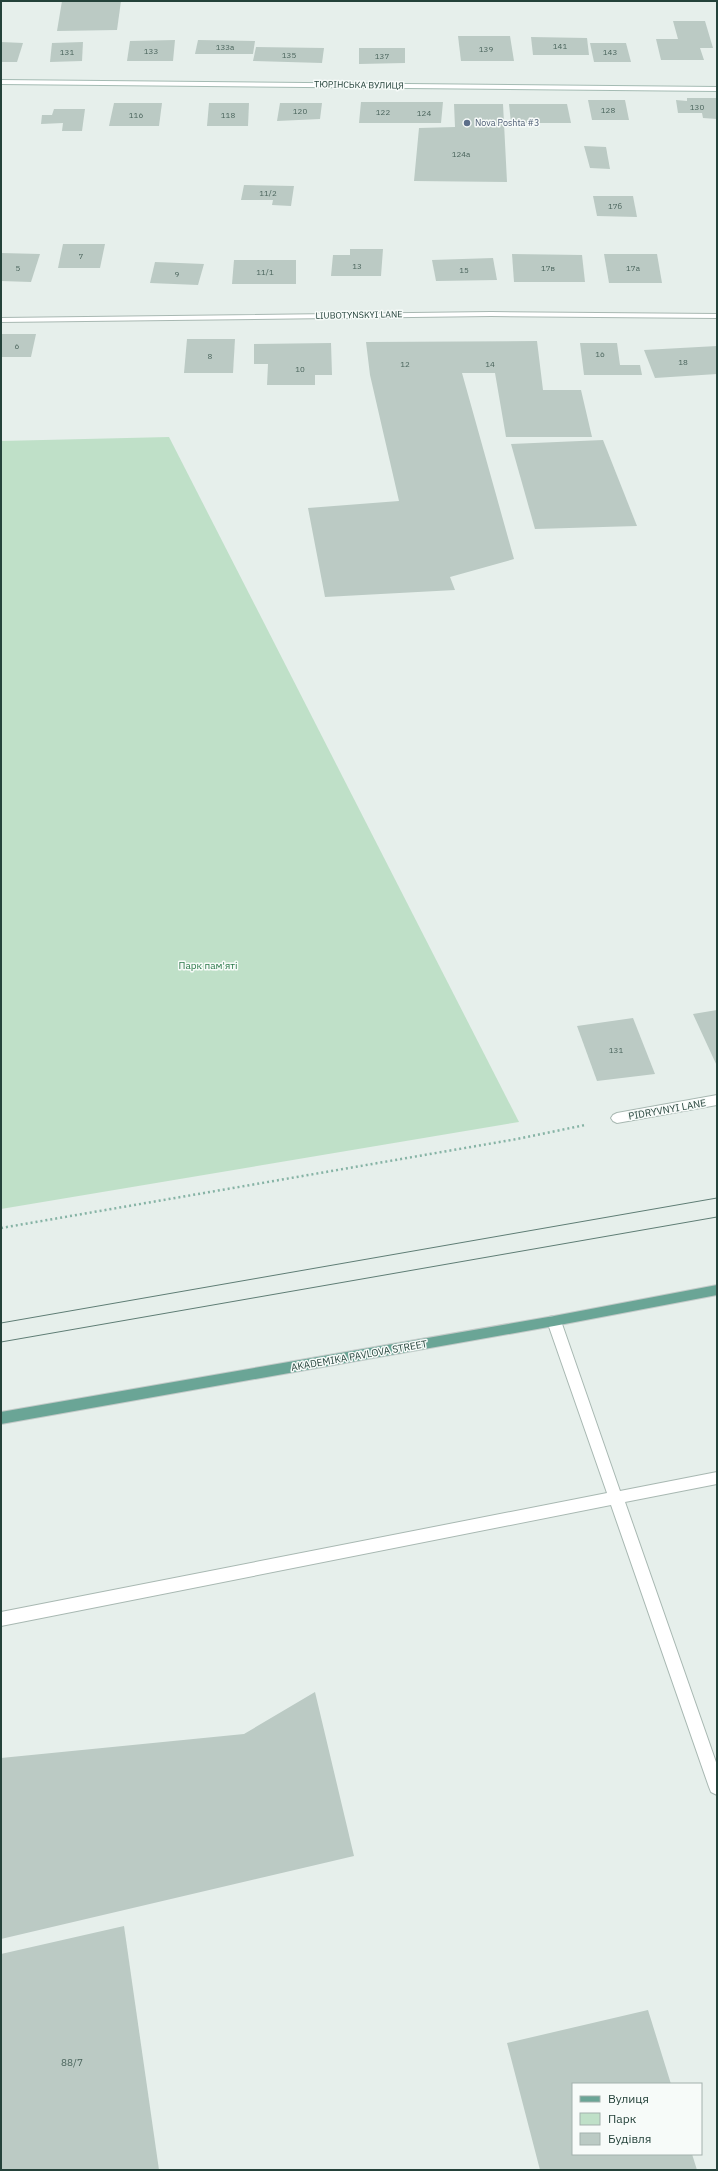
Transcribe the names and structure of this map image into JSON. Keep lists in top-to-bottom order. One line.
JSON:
{"streets":{"main road":["ТЮРІНСЬКА ВУЛИЦЯ","LIUBOTYNSKYI LANE","PIDRYVNYI LANE","AKADEMIKA PAVLOVA STREET"]},"parks":["Парк пам'яті"],"places":["Nova Poshta #3"],"house_numbers":["141","133а","139","133","131","143","135","137","130","128","120","122","124","116","118","124а","11/2","17б","7","13","5","17в","17а","15","11/1","9","6","16","8","18","12","14","10","131","88/7"],"legend":["Вулиця","Парк","Будівля"]}
